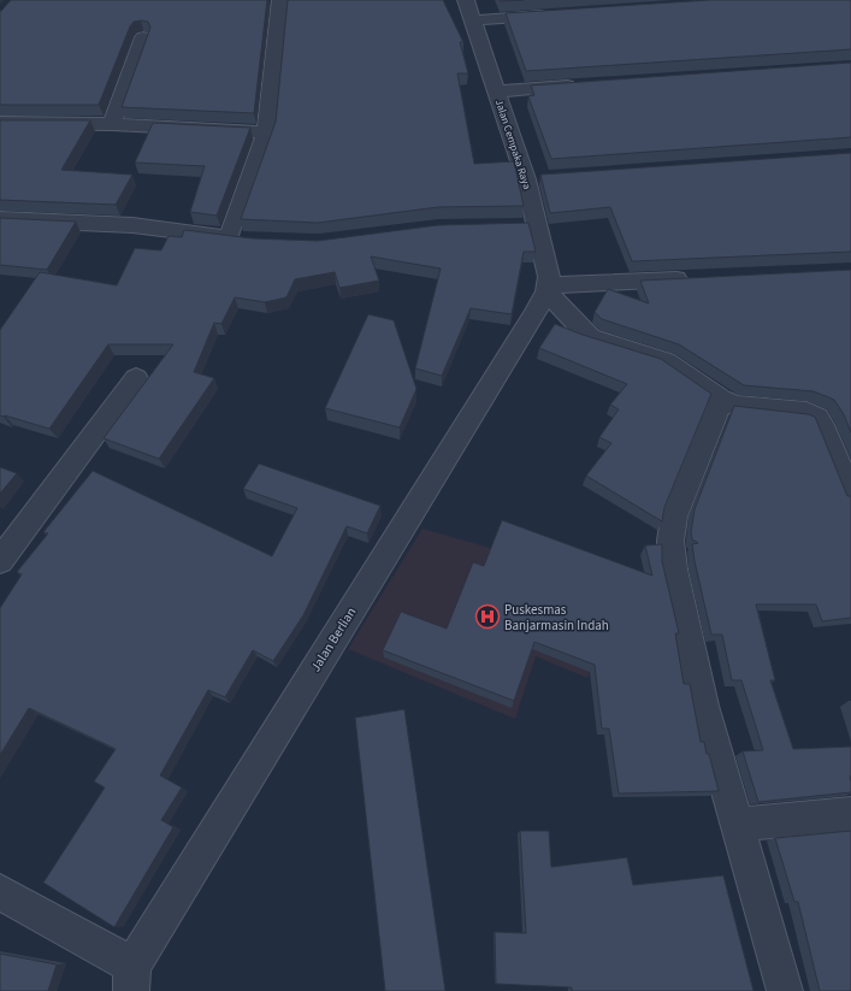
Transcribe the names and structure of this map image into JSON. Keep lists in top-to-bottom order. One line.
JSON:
{"streets":{"street":["Jalan Cempaka Raya","Jalan Berlian"]},"crossings":[["Jalan Cempaka Raya","Jalan Berlian"]],"places":{"hospital":["Puskesmas Banjarmasin Indah"]}}
